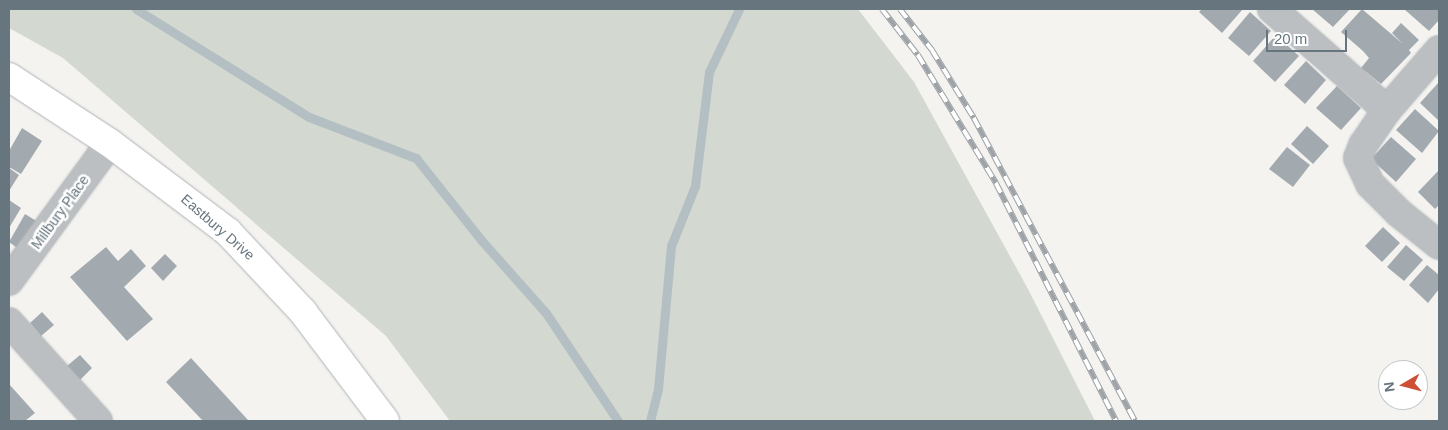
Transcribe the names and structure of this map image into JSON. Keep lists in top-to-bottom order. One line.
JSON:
{"streets":{"street":["Millbury Place","Eastbury Drive"]},"crossings":[["Millbury Place","Eastbury Drive"]],"scale_bar":"20 m","north":"left"}
